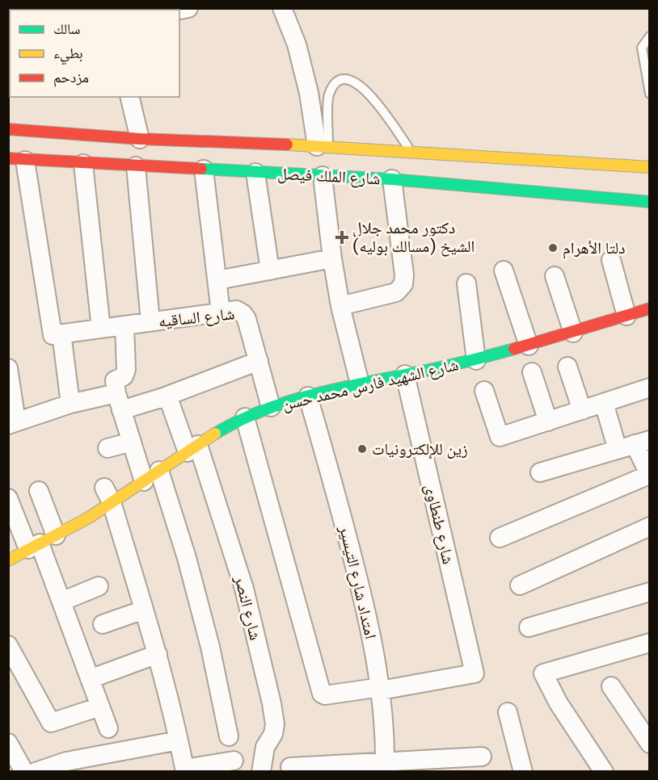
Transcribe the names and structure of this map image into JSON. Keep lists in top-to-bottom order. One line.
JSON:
{"streets":{"main road":["شارع الملك فيصل","شارع الشهيد فارس محمد حسن"],"street":["شارع الساقيه","شارع طنطاوى","امتداد شارع التيسير","شارع النصر"]},"crossings":[["شارع الساقيه","شارع الشهيد فارس محمد حسن"],["شارع الشهيد فارس محمد حسن","شارع طنطاوى"],["شارع الشهيد فارس محمد حسن","امتداد شارع التيسير"],["شارع الشهيد فارس محمد حسن","شارع النصر"],["شارع طنطاوى","امتداد شارع التيسير"]],"places":{"health":["دكتور محمد جلال الشيخ (مسالك بوليه)"],"other":["دلتا الأهرام","زين للإلكترونيات"]},"legend":["سالك","بطيء","مزدحم"]}
